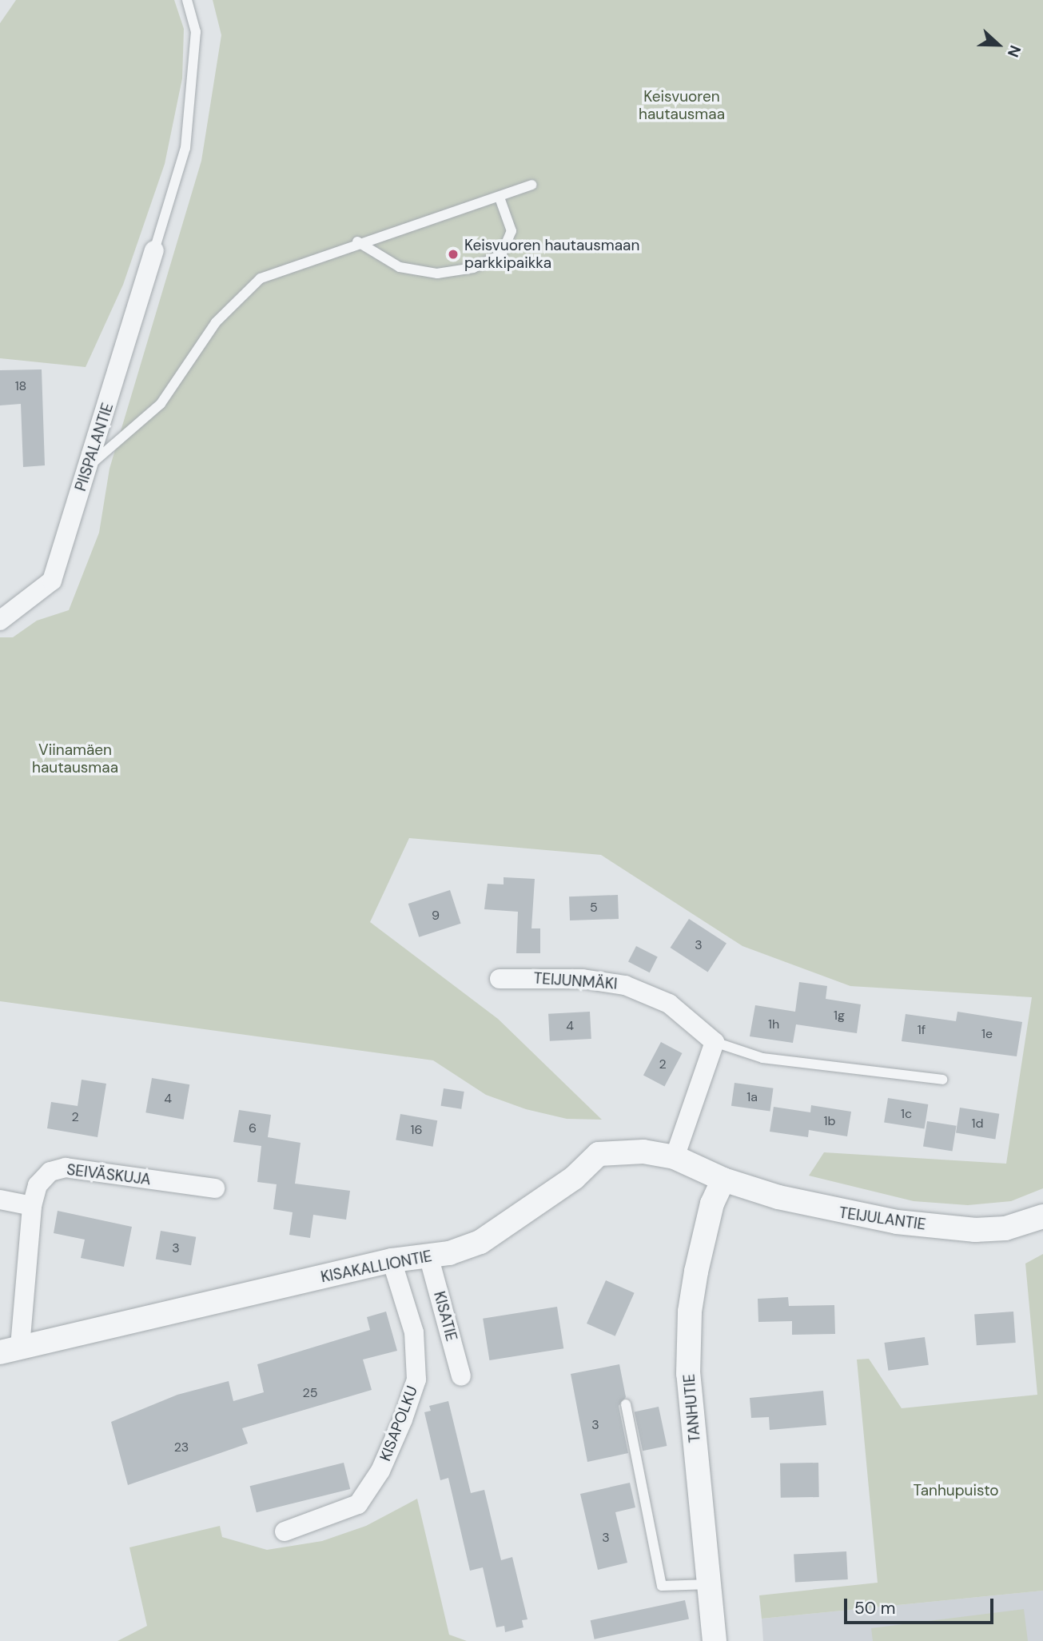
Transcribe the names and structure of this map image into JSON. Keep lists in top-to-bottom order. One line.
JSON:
{"streets":{"street":["PIISPALANTIE","TEIJUNMÄKI","SEIVÄSKUJA","TEIJULANTIE","KISAKALLIONTIE","KISATIE","TANHUTIE","KISAPOLKU"]},"crossings":[["SEIVÄSKUJA","KISAKALLIONTIE"],["TEIJULANTIE","KISAKALLIONTIE"],["TEIJULANTIE","TANHUTIE"],["KISAKALLIONTIE","KISATIE"],["KISAKALLIONTIE","TANHUTIE"],["KISAKALLIONTIE","KISAPOLKU"]],"parks":["Keisvuoren hautausmaa","Viinamäen hautausmaa","Tanhupuisto"],"places":["Keisvuoren hautausmaan parkkipaikka"],"house_numbers":["18","5","9","3","1g","1h","4","1f","1e","2","1a","4","1c","2","1b","1d","6","16","3","25","3","23","3"],"scale_bar":"50 m","north":"right"}
